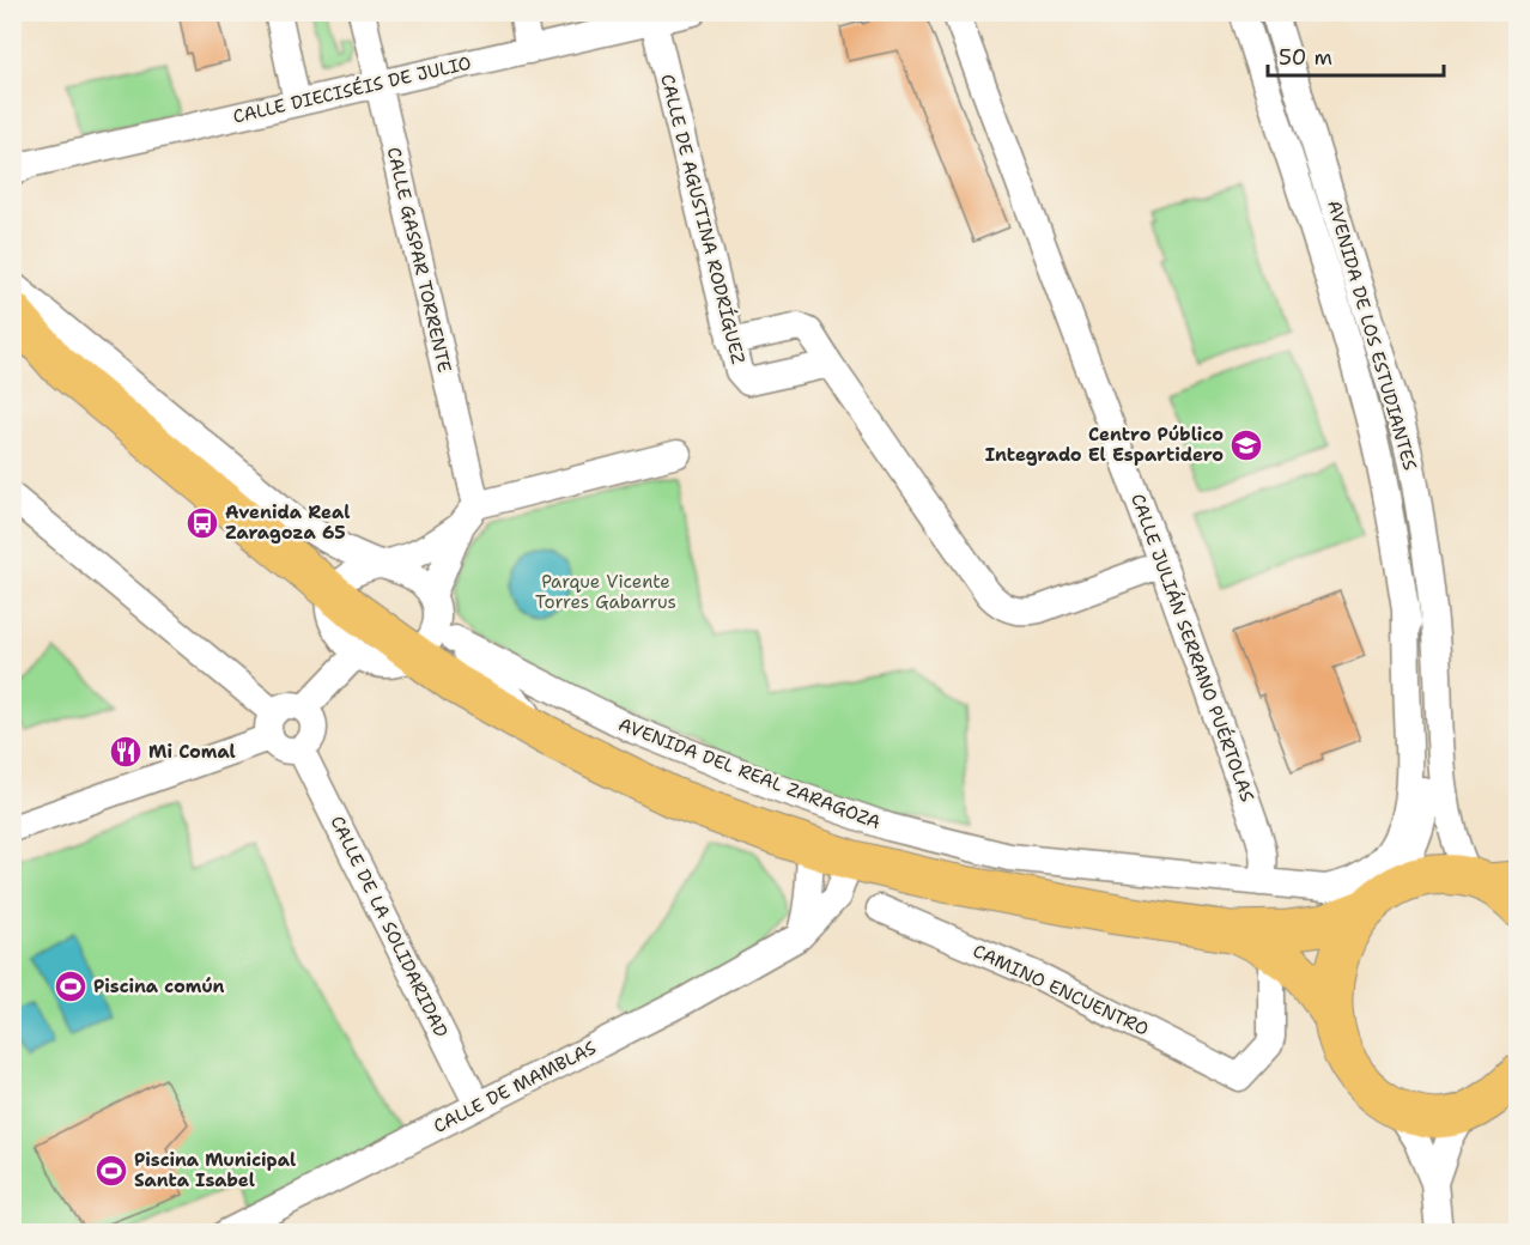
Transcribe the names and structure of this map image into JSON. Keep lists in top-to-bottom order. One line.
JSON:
{"streets":{"main road":["AVENIDA DEL REAL ZARAGOZA"],"street":["CALLE DIECISÉIS DE JULIO","CALLE DE AGUSTINA RODRÍGUEZ","CALLE GASPAR TORRENTE","AVENIDA DE LOS ESTUDIANTES","CALLE JULIÁN SERRANO PUÉRTOLAS","CALLE DE LA SOLIDARIDAD","CAMINO ENCUENTRO","CALLE DE MAMBLAS"]},"crossings":[["CALLE DIECISÉIS DE JULIO","CALLE DE AGUSTINA RODRÍGUEZ"],["CALLE DIECISÉIS DE JULIO","CALLE GASPAR TORRENTE"],["AVENIDA DE LOS ESTUDIANTES","AVENIDA DEL REAL ZARAGOZA"],["CALLE JULIÁN SERRANO PUÉRTOLAS","AVENIDA DEL REAL ZARAGOZA"],["AVENIDA DEL REAL ZARAGOZA","CAMINO ENCUENTRO"],["AVENIDA DEL REAL ZARAGOZA","CALLE DE MAMBLAS"],["CALLE DE LA SOLIDARIDAD","CALLE DE MAMBLAS"]],"parks":["Parque Vicente Torres Gabarrus"],"places":{"school or university":["Centro Público Integrado El Espartidero"],"bus stop":["Avenida Real Zaragoza 65"],"restaurant":["Mi Comal"],"sports":["Piscina común","Piscina Municipal Santa Isabel"]},"scale_bar":"50 m"}
